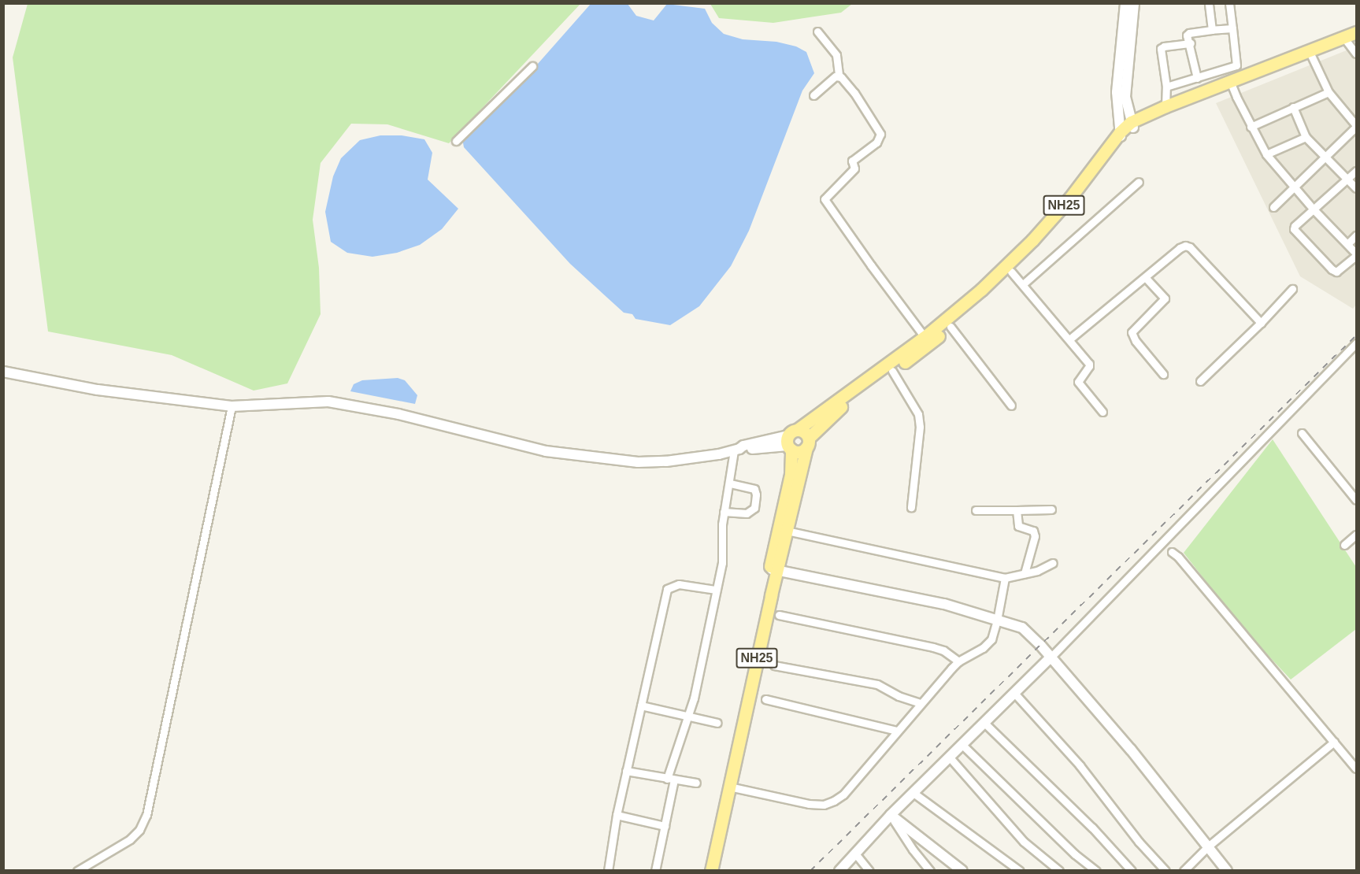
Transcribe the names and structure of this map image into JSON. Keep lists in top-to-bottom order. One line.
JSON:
{"streets":{"main road":["NH25"]}}
